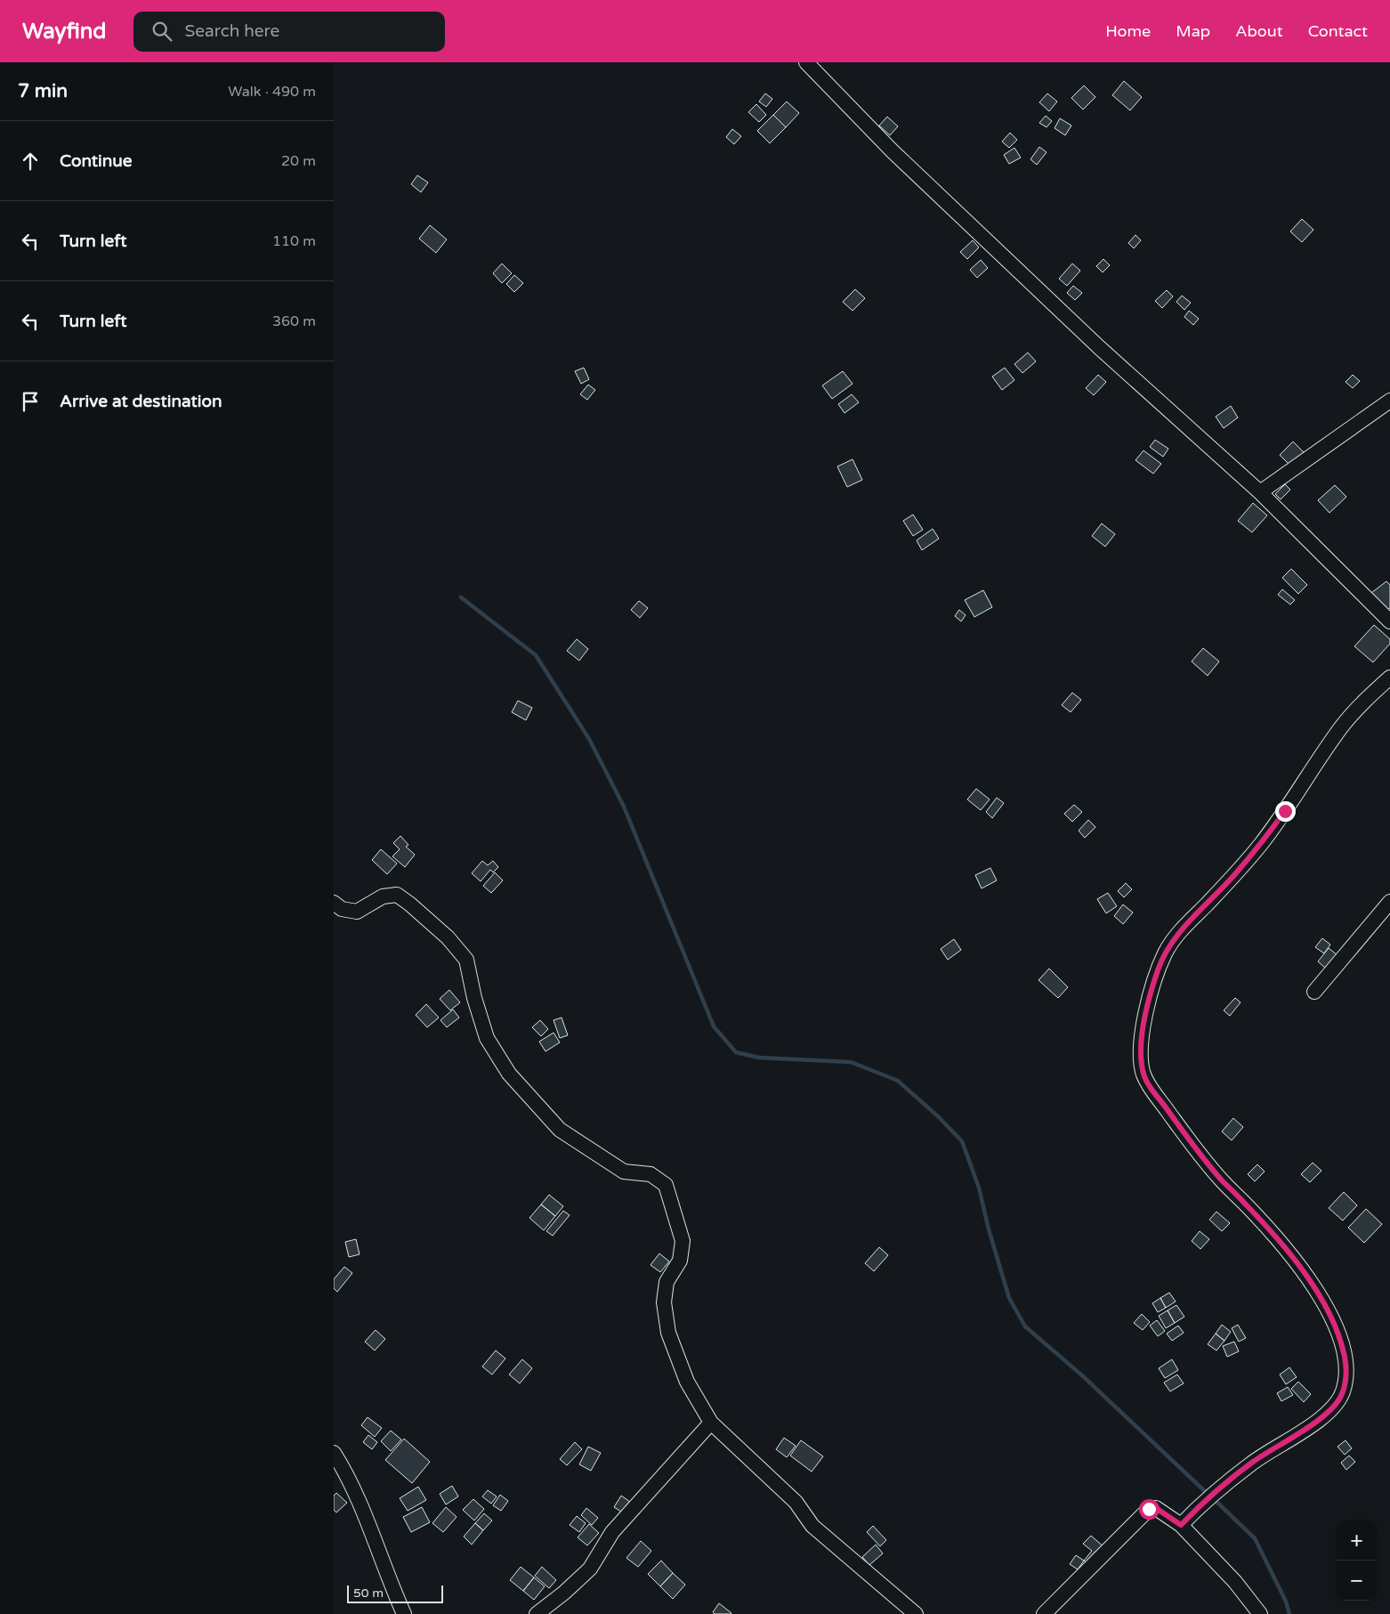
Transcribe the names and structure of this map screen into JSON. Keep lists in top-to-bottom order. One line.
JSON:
{"scale_bar":"50 m","page":{"header":"Wayfind","search":"Search here","nav":["Home","Map","About","Contact"],"heading":["7 min","Walk · 490 m"],"list":[["Continue","20 m"],["Turn left","110 m"],["Turn left","360 m"],"Arrive at destination"],"map_buttons":["+","−"],"scale":"50 m"}}
